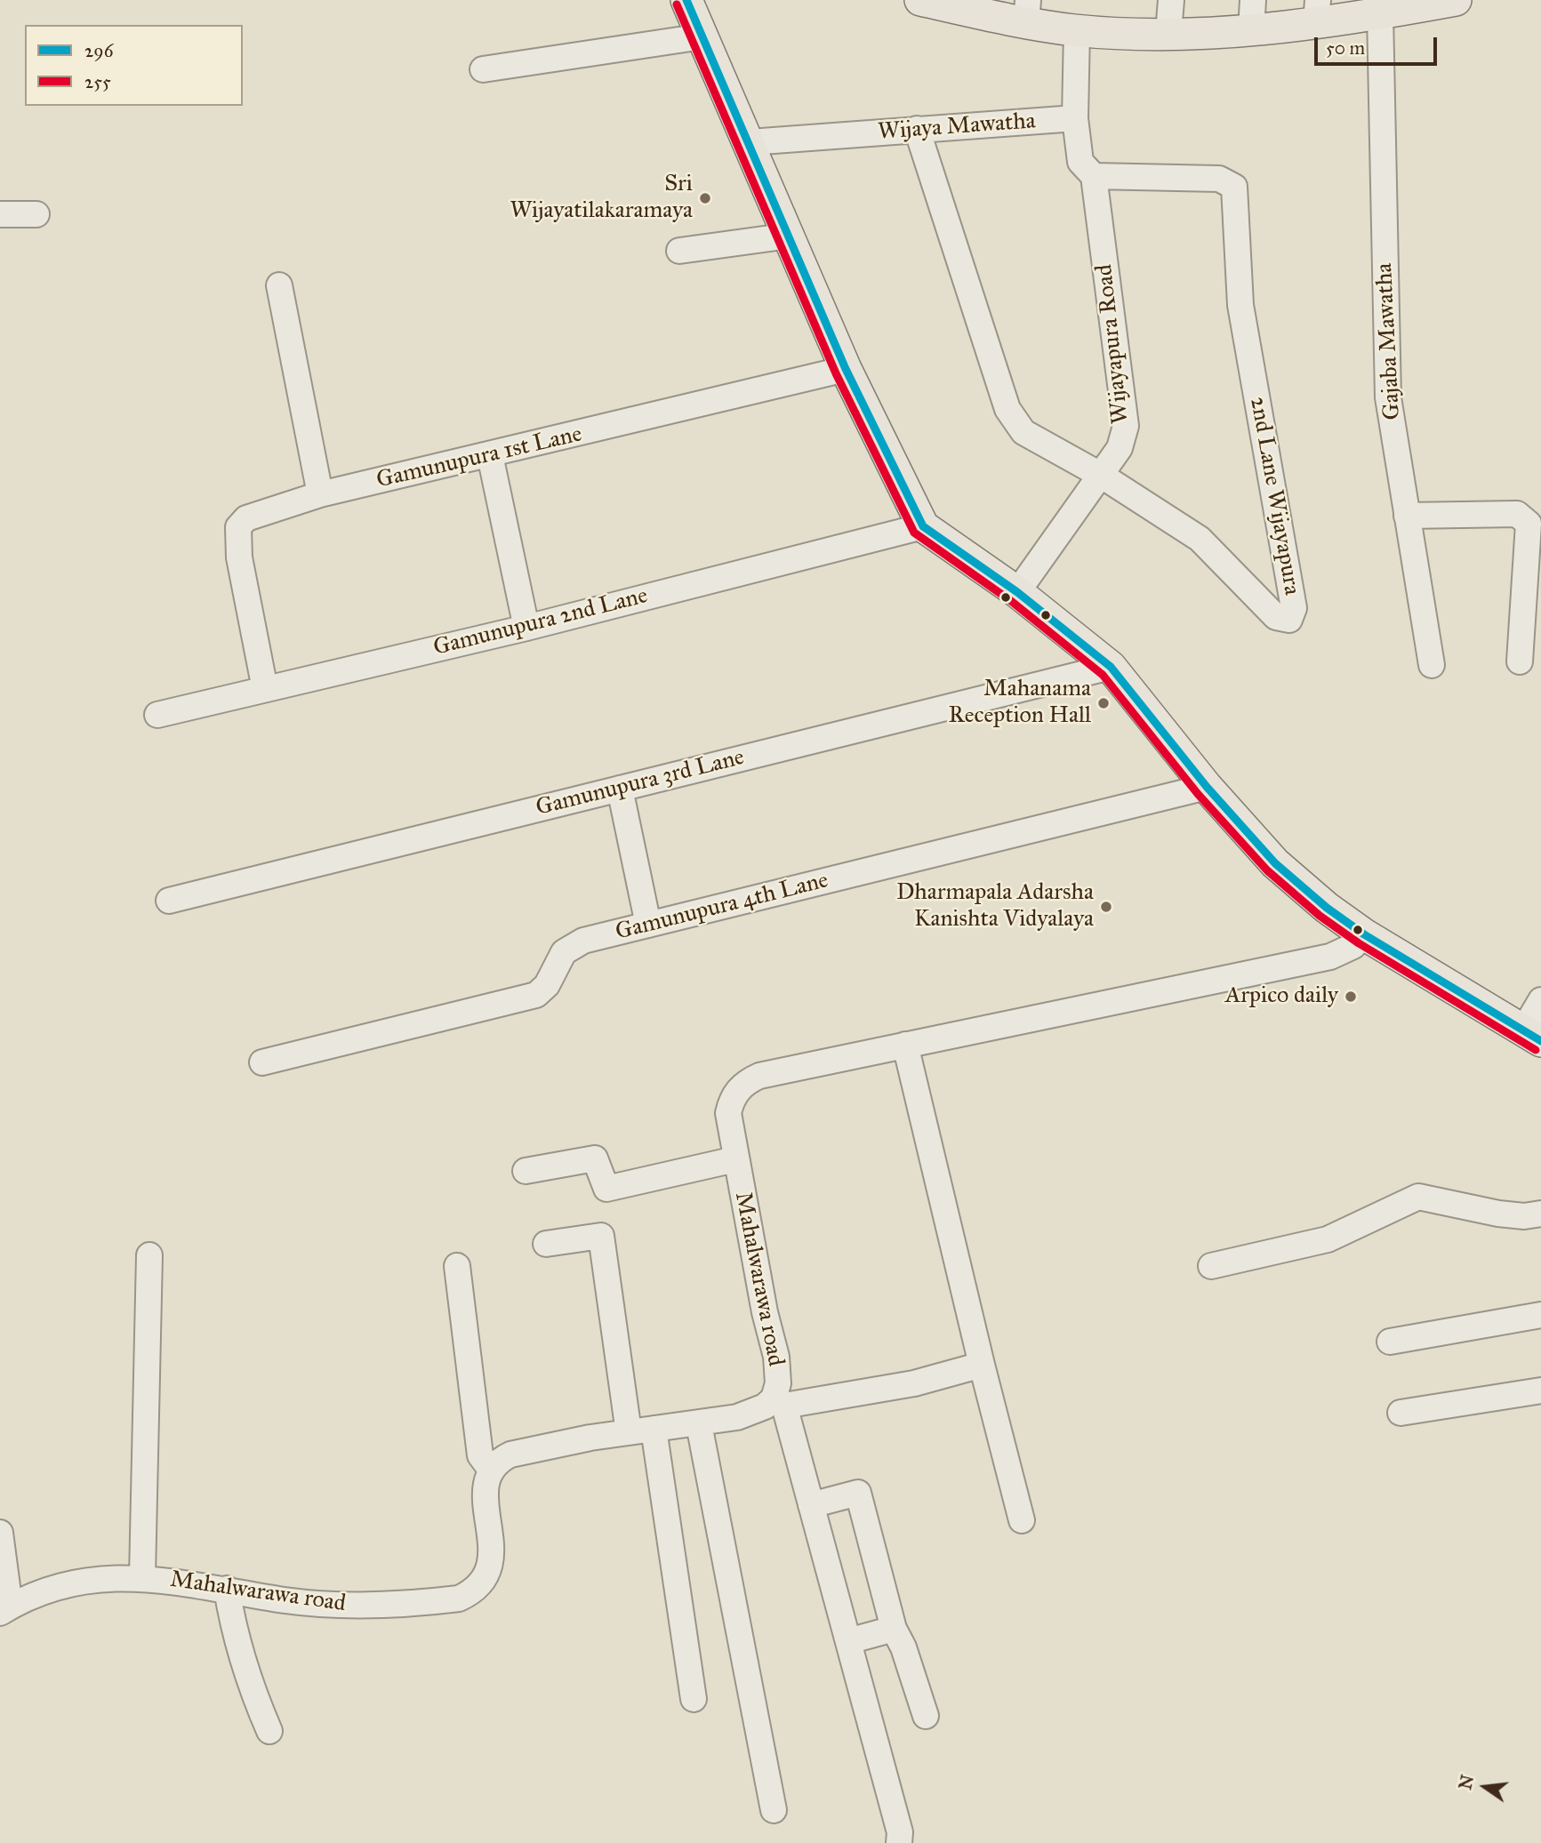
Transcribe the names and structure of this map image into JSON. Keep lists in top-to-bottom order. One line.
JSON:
{"streets":{"street":["Wijaya Mawatha","Gajaba Mawatha","Wijayapura Road","Gamunupura 1st Lane","2nd Lane Wijayapura","Gamunupura 2nd Lane","Gamunupura 3rd Lane","Gamunupura 4th Lane","Mahalwarawa road"]},"crossings":[["Wijaya Mawatha","2nd Lane Wijayapura"],["Wijayapura Road","2nd Lane Wijayapura"],["Gamunupura 1st Lane","Gamunupura 2nd Lane"]],"places":["Sri Wijayatilakaramaya","Mahanama Reception Hall","Dharmapala Adarsha Kanishta Vidyalaya","Arpico daily"],"lines":["transit line 296","transit line 255"],"legend":["296","255"],"scale_bar":"50 m","north":"left"}
